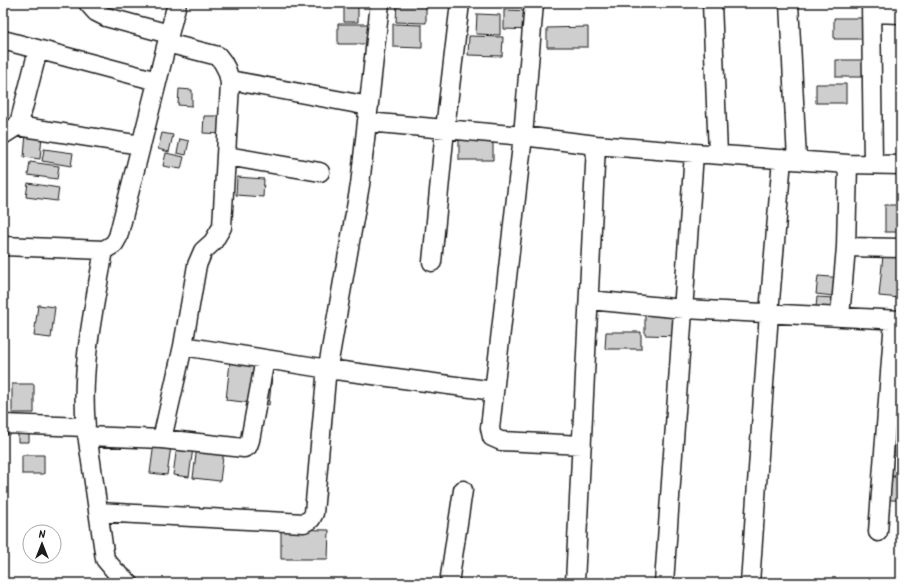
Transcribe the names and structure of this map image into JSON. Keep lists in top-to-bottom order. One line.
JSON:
{"north":"top"}
